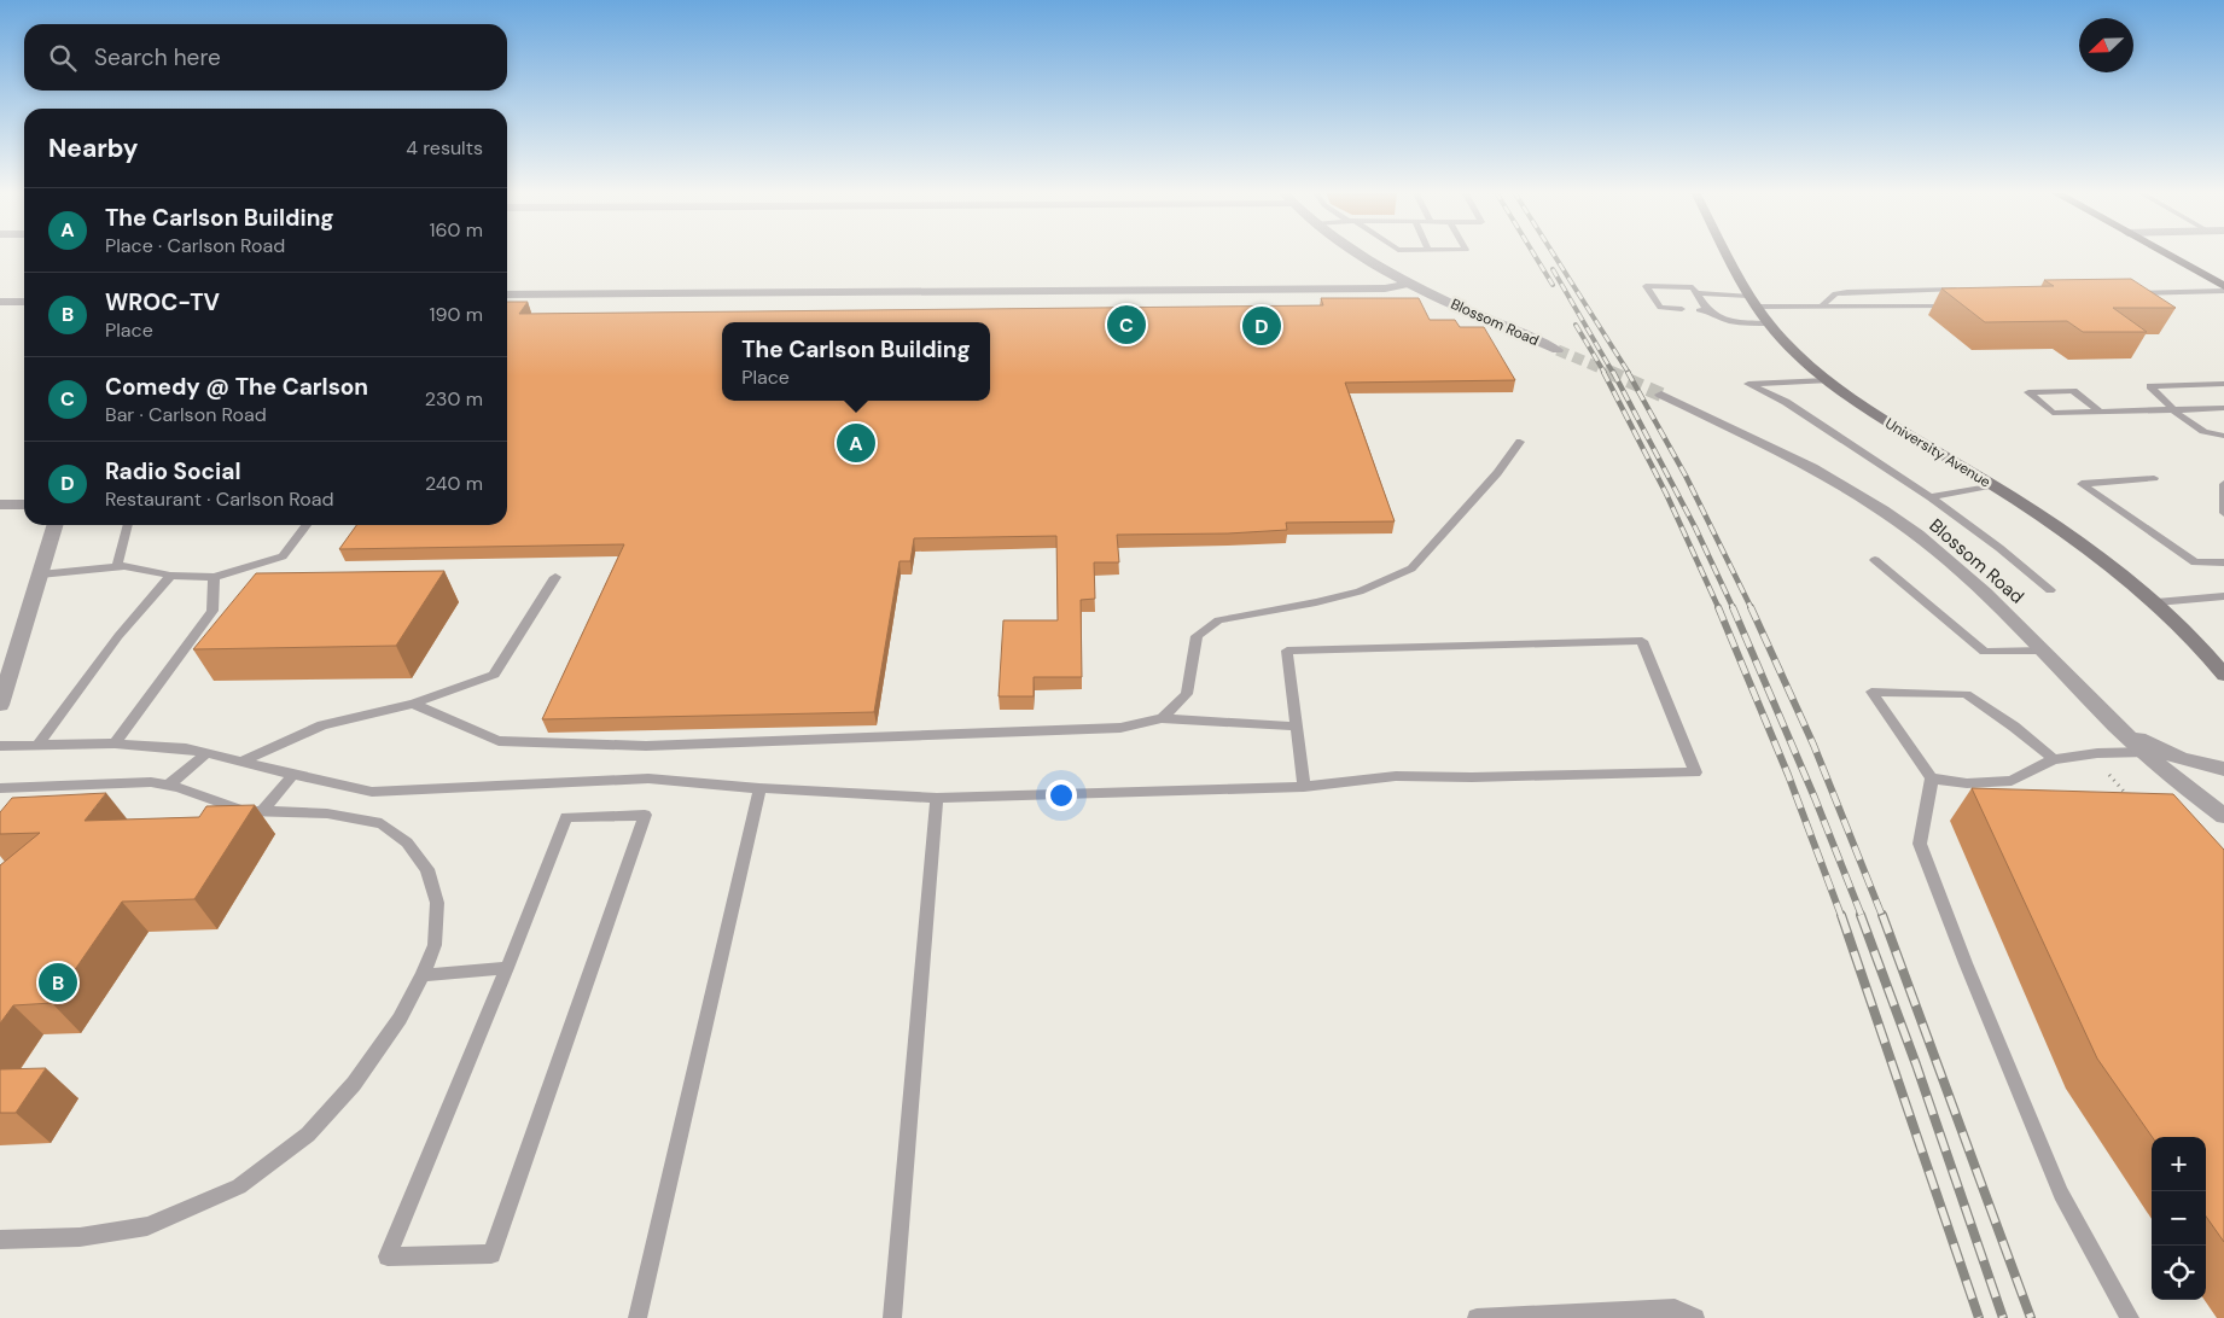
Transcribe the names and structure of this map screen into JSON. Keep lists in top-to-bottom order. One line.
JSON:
{"streets":{"main road":["University Avenue"],"street":["Blossom Road"]},"north":"bottom left","page":{"search":"Search here","heading":["Nearby","4 results"],"list":[{"mark":"A","name":"The Carlson Building","note":"Place · Carlson Road","value":"160 m"},{"mark":"B","name":"WROC-TV","note":"Place","value":"190 m"},{"mark":"C","name":"Comedy @ The Carlson","note":"Bar · Carlson Road","value":"230 m"},{"mark":"D","name":"Radio Social","note":"Restaurant · Carlson Road","value":"240 m"}],"pins":["C","D","A","B"],"popup":["The Carlson Building","Place"],"map_buttons":["+","−"]}}
